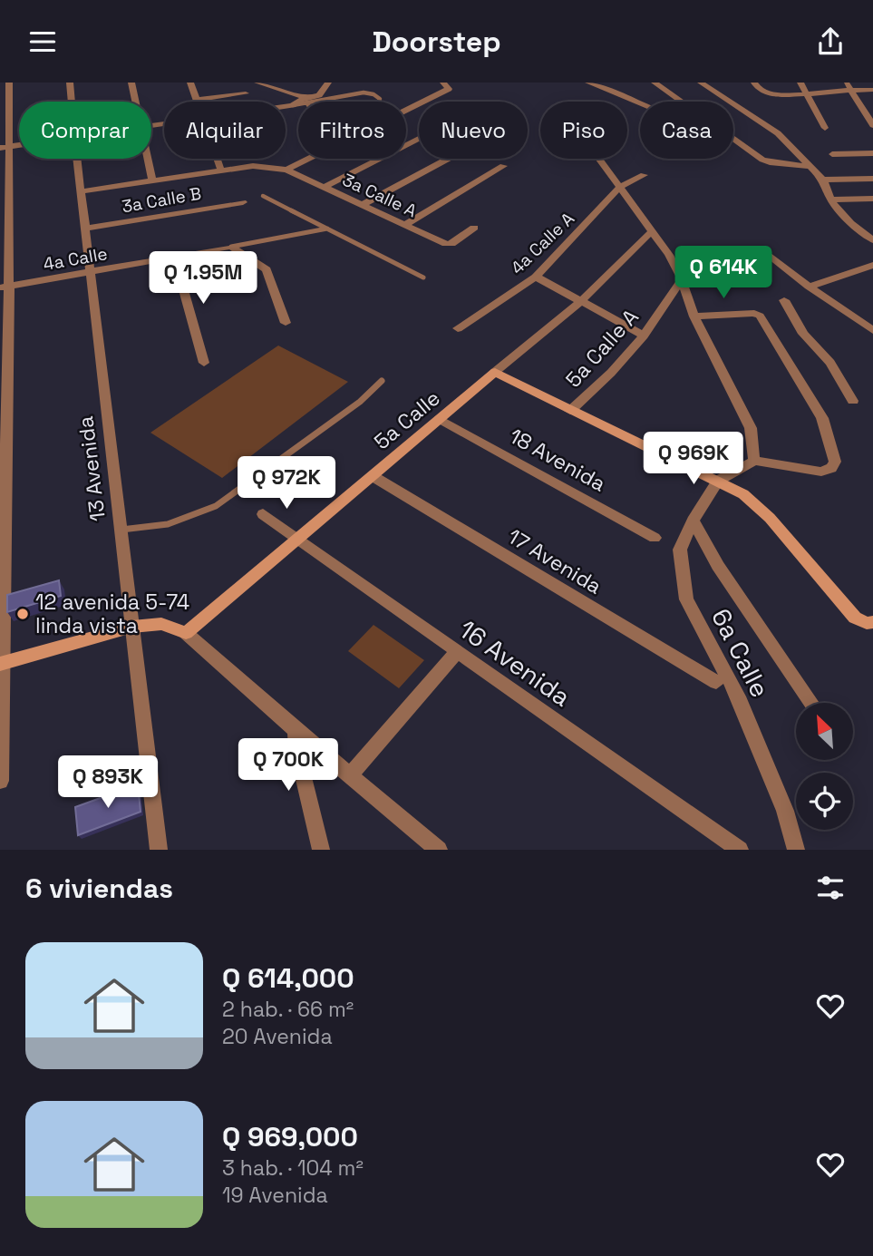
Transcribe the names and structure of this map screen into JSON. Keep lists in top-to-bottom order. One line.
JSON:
{"streets":{"street":["3a Calle A","3a Calle B","4a Calle A","4a Calle","5a Calle A","5a Calle","18 Avenida","13 Avenida","17 Avenida","6a Calle","16 Avenida"]},"crossings":[["3a Calle A","13 Avenida"],["3a Calle B","13 Avenida"],["4a Calle","13 Avenida"],["5a Calle","18 Avenida"],["5a Calle","17 Avenida"],["5a Calle","16 Avenida"]],"places":["12 avenida 5-74 linda vista"],"north":"top left","page":{"header":"Doorstep","chip":["Comprar","Alquilar","Filtros","Nuevo","Piso","Casa"],"price":["Q 614K","Q 1.95M","Q 969K","Q 972K","Q 700K","Q 893K"],"heading":"6 viviendas","list":[{"name":"Q 614,000","note":"2 hab. · 66 m² · 20 Avenida"},{"name":"Q 969,000","note":"3 hab. · 104 m² · 19 Avenida"}]}}
